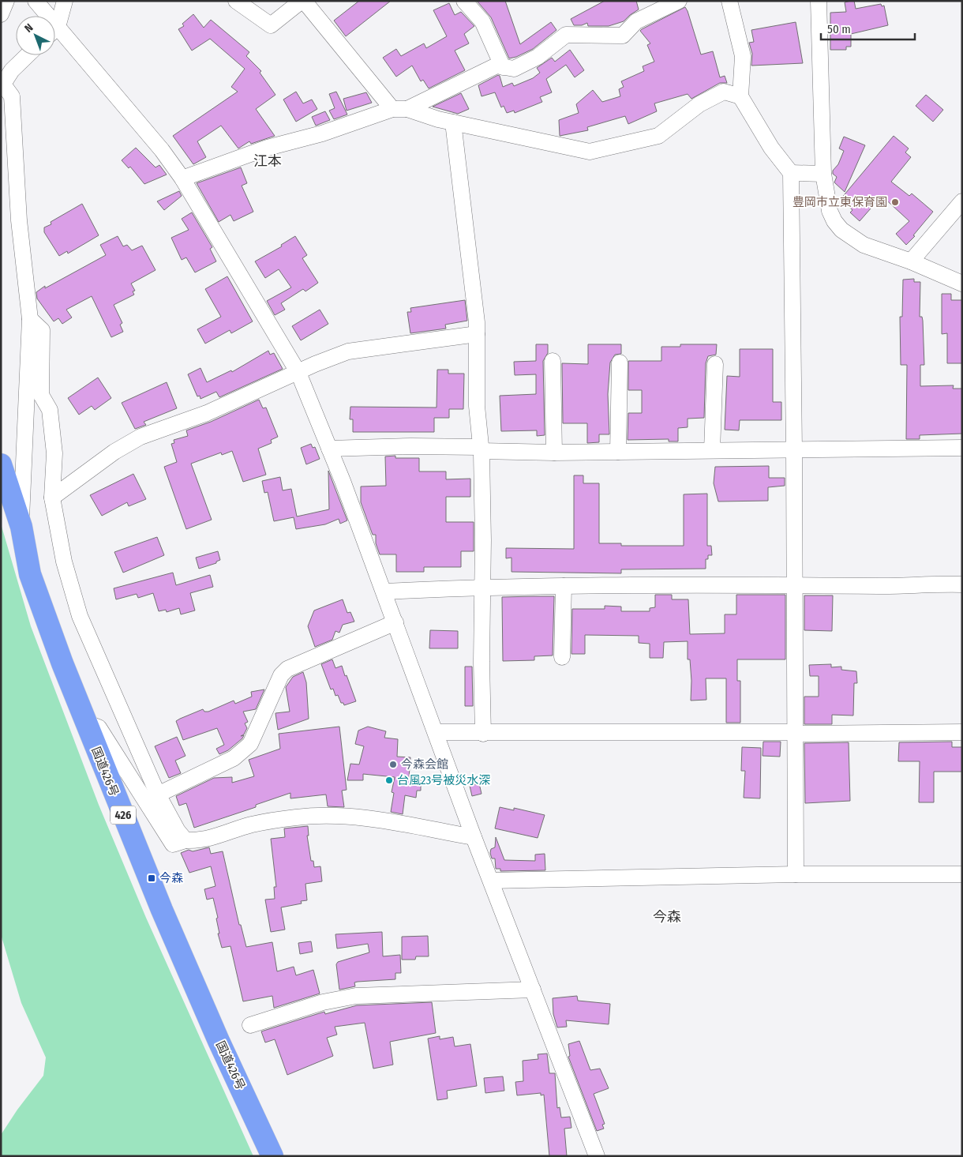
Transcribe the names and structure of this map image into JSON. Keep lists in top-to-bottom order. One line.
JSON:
{"streets":{"highway":["国道426号","426"]},"districts":["江本","今森"],"places":{"other":["豊岡市立東保育園","今森会館","台風23号被災水深"],"transit":["今森"]},"scale_bar":"50 m","north":"top left"}
